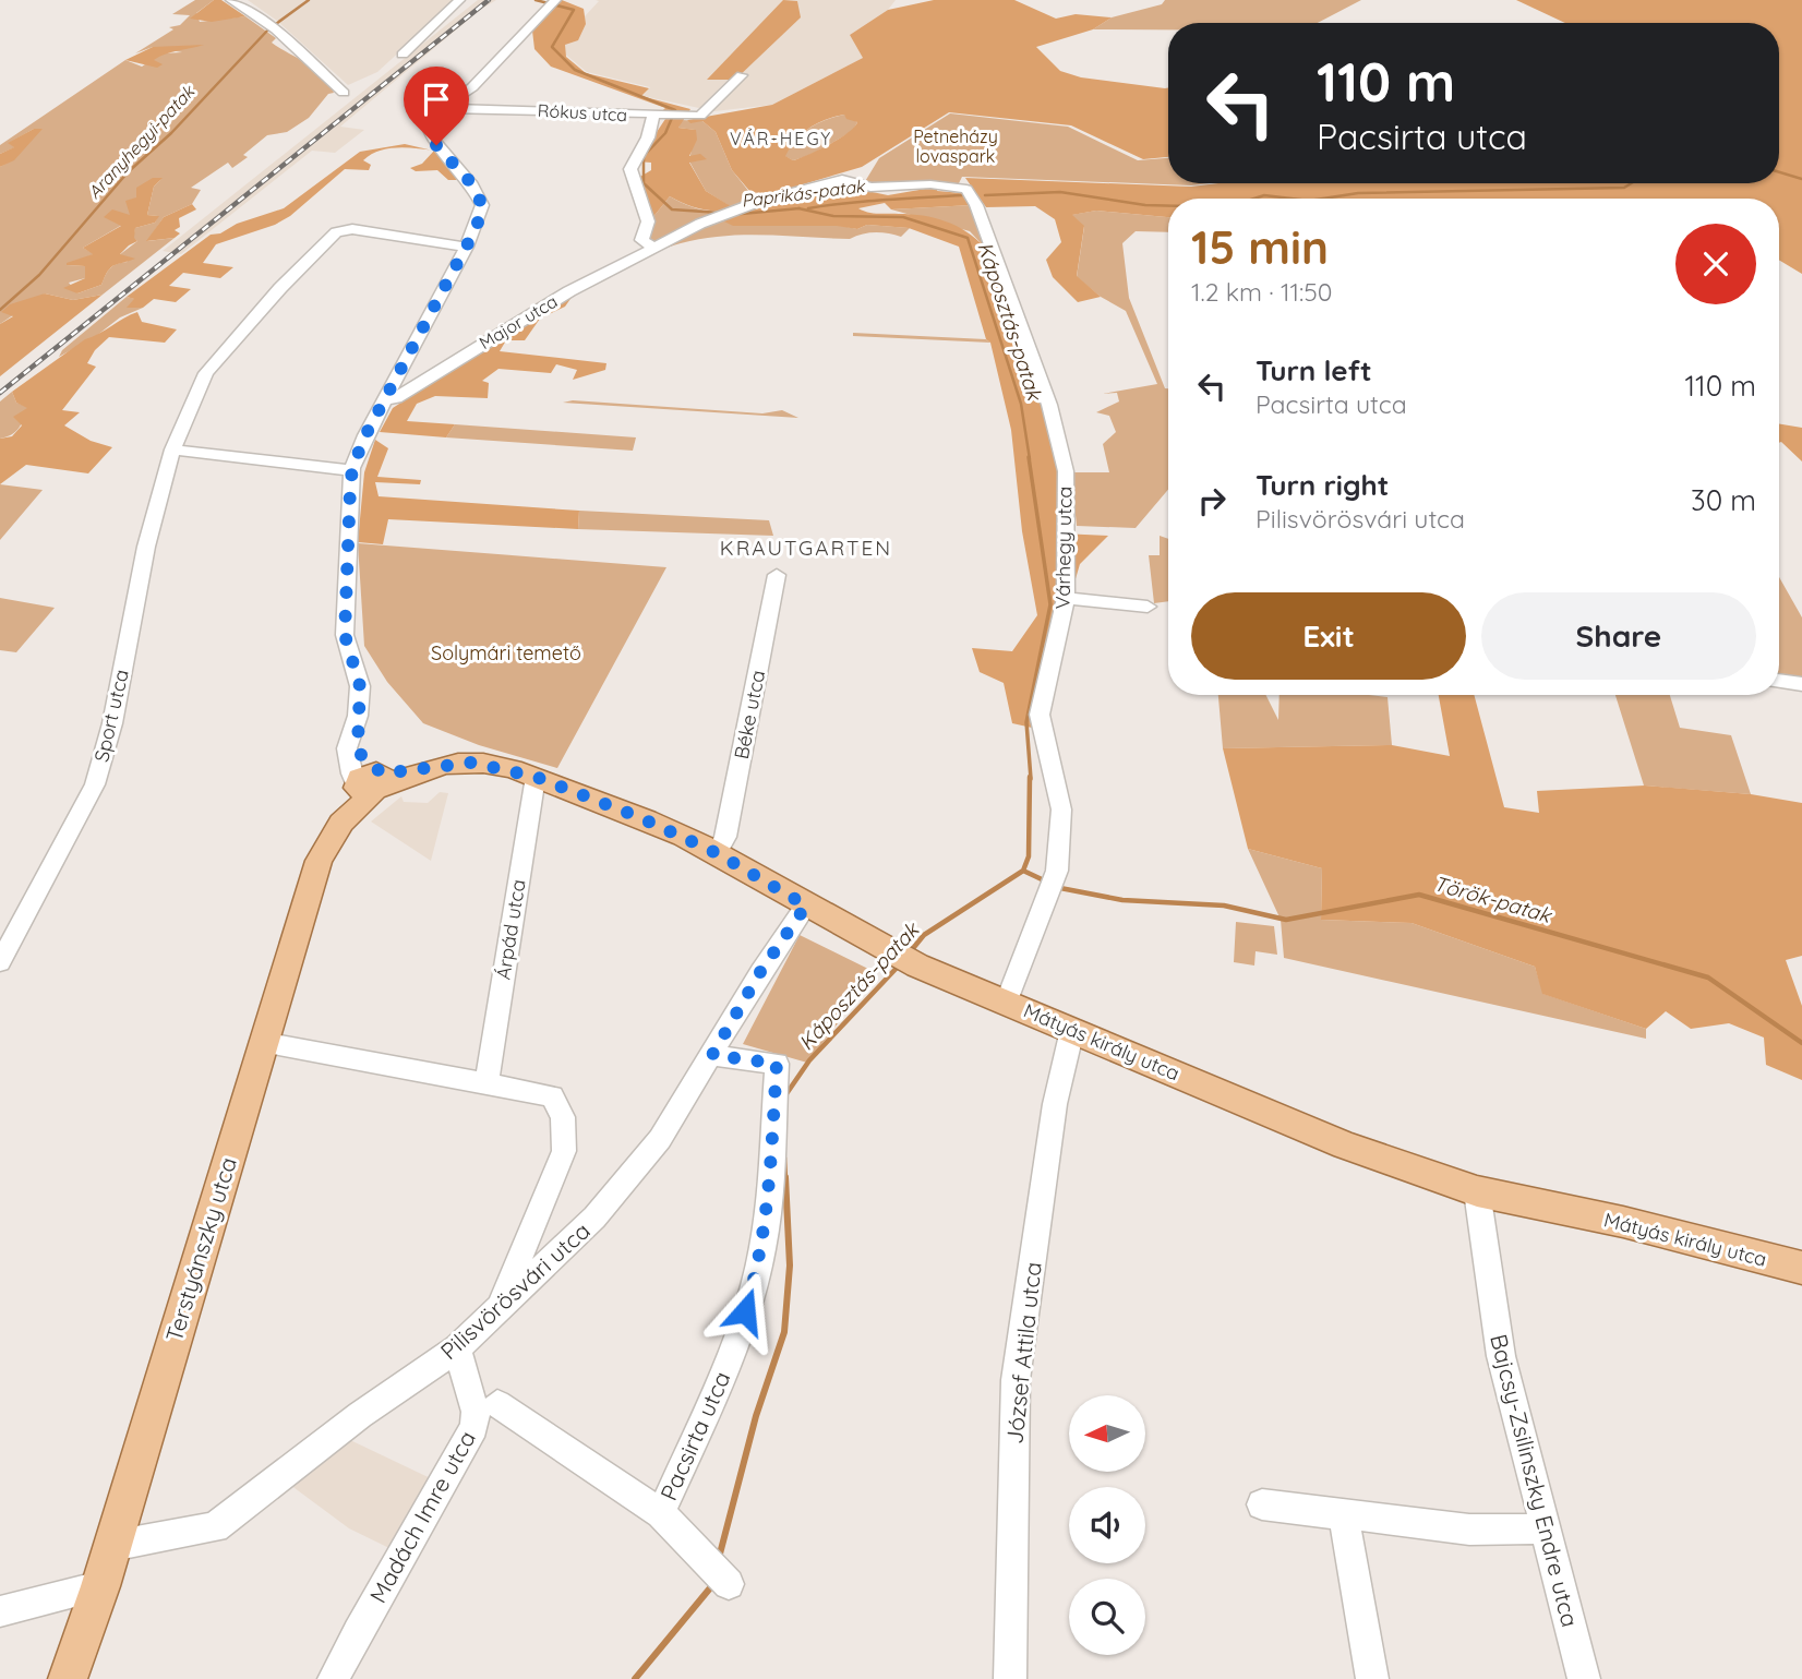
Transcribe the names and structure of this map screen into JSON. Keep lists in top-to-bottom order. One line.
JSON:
{"streets":{"main road":["Mátyás király utca","Terstyánszky utca"],"street":["Rókus utca","Major utca","Várhegy utca","Béke utca","Sport utca","Árpád utca","Pilisvörösvári utca","József Attila utca","Pacsirta utca","Bajcsy-Zsilinszky Endre utca","Madách Imre utca"]},"crossings":[["Major utca","Várhegy utca"],["Várhegy utca","Mátyás király utca"],["Béke utca","Mátyás király utca"],["Árpád utca","Mátyás király utca"],["Mátyás király utca","Terstyánszky utca"],["Mátyás király utca","Pilisvörösvári utca"],["Mátyás király utca","József Attila utca"],["Mátyás király utca","Bajcsy-Zsilinszky Endre utca"],["Terstyánszky utca","Pilisvörösvári utca"],["Pilisvörösvári utca","Pacsirta utca"],["Pilisvörösvári utca","Madách Imre utca"]],"districts":["VÁR-HEGY","KRAUTGARTEN"],"water":["Aranyhegyi-patak","Paprikás-patak","Káposztás-patak","Török-patak"],"parks":["Petneházy lovaspark","Solymári temető"],"north":"left","page":{"turn":["110 m","Pacsirta utca"],"heading":["15 min","1.2 km · 11:50"],"list":[{"name":"Turn left","note":"Pacsirta utca","value":"110 m"},{"name":"Turn right","note":"Pilisvörösvári utca","value":"30 m"}],"buttons":["Exit","Share"]}}
